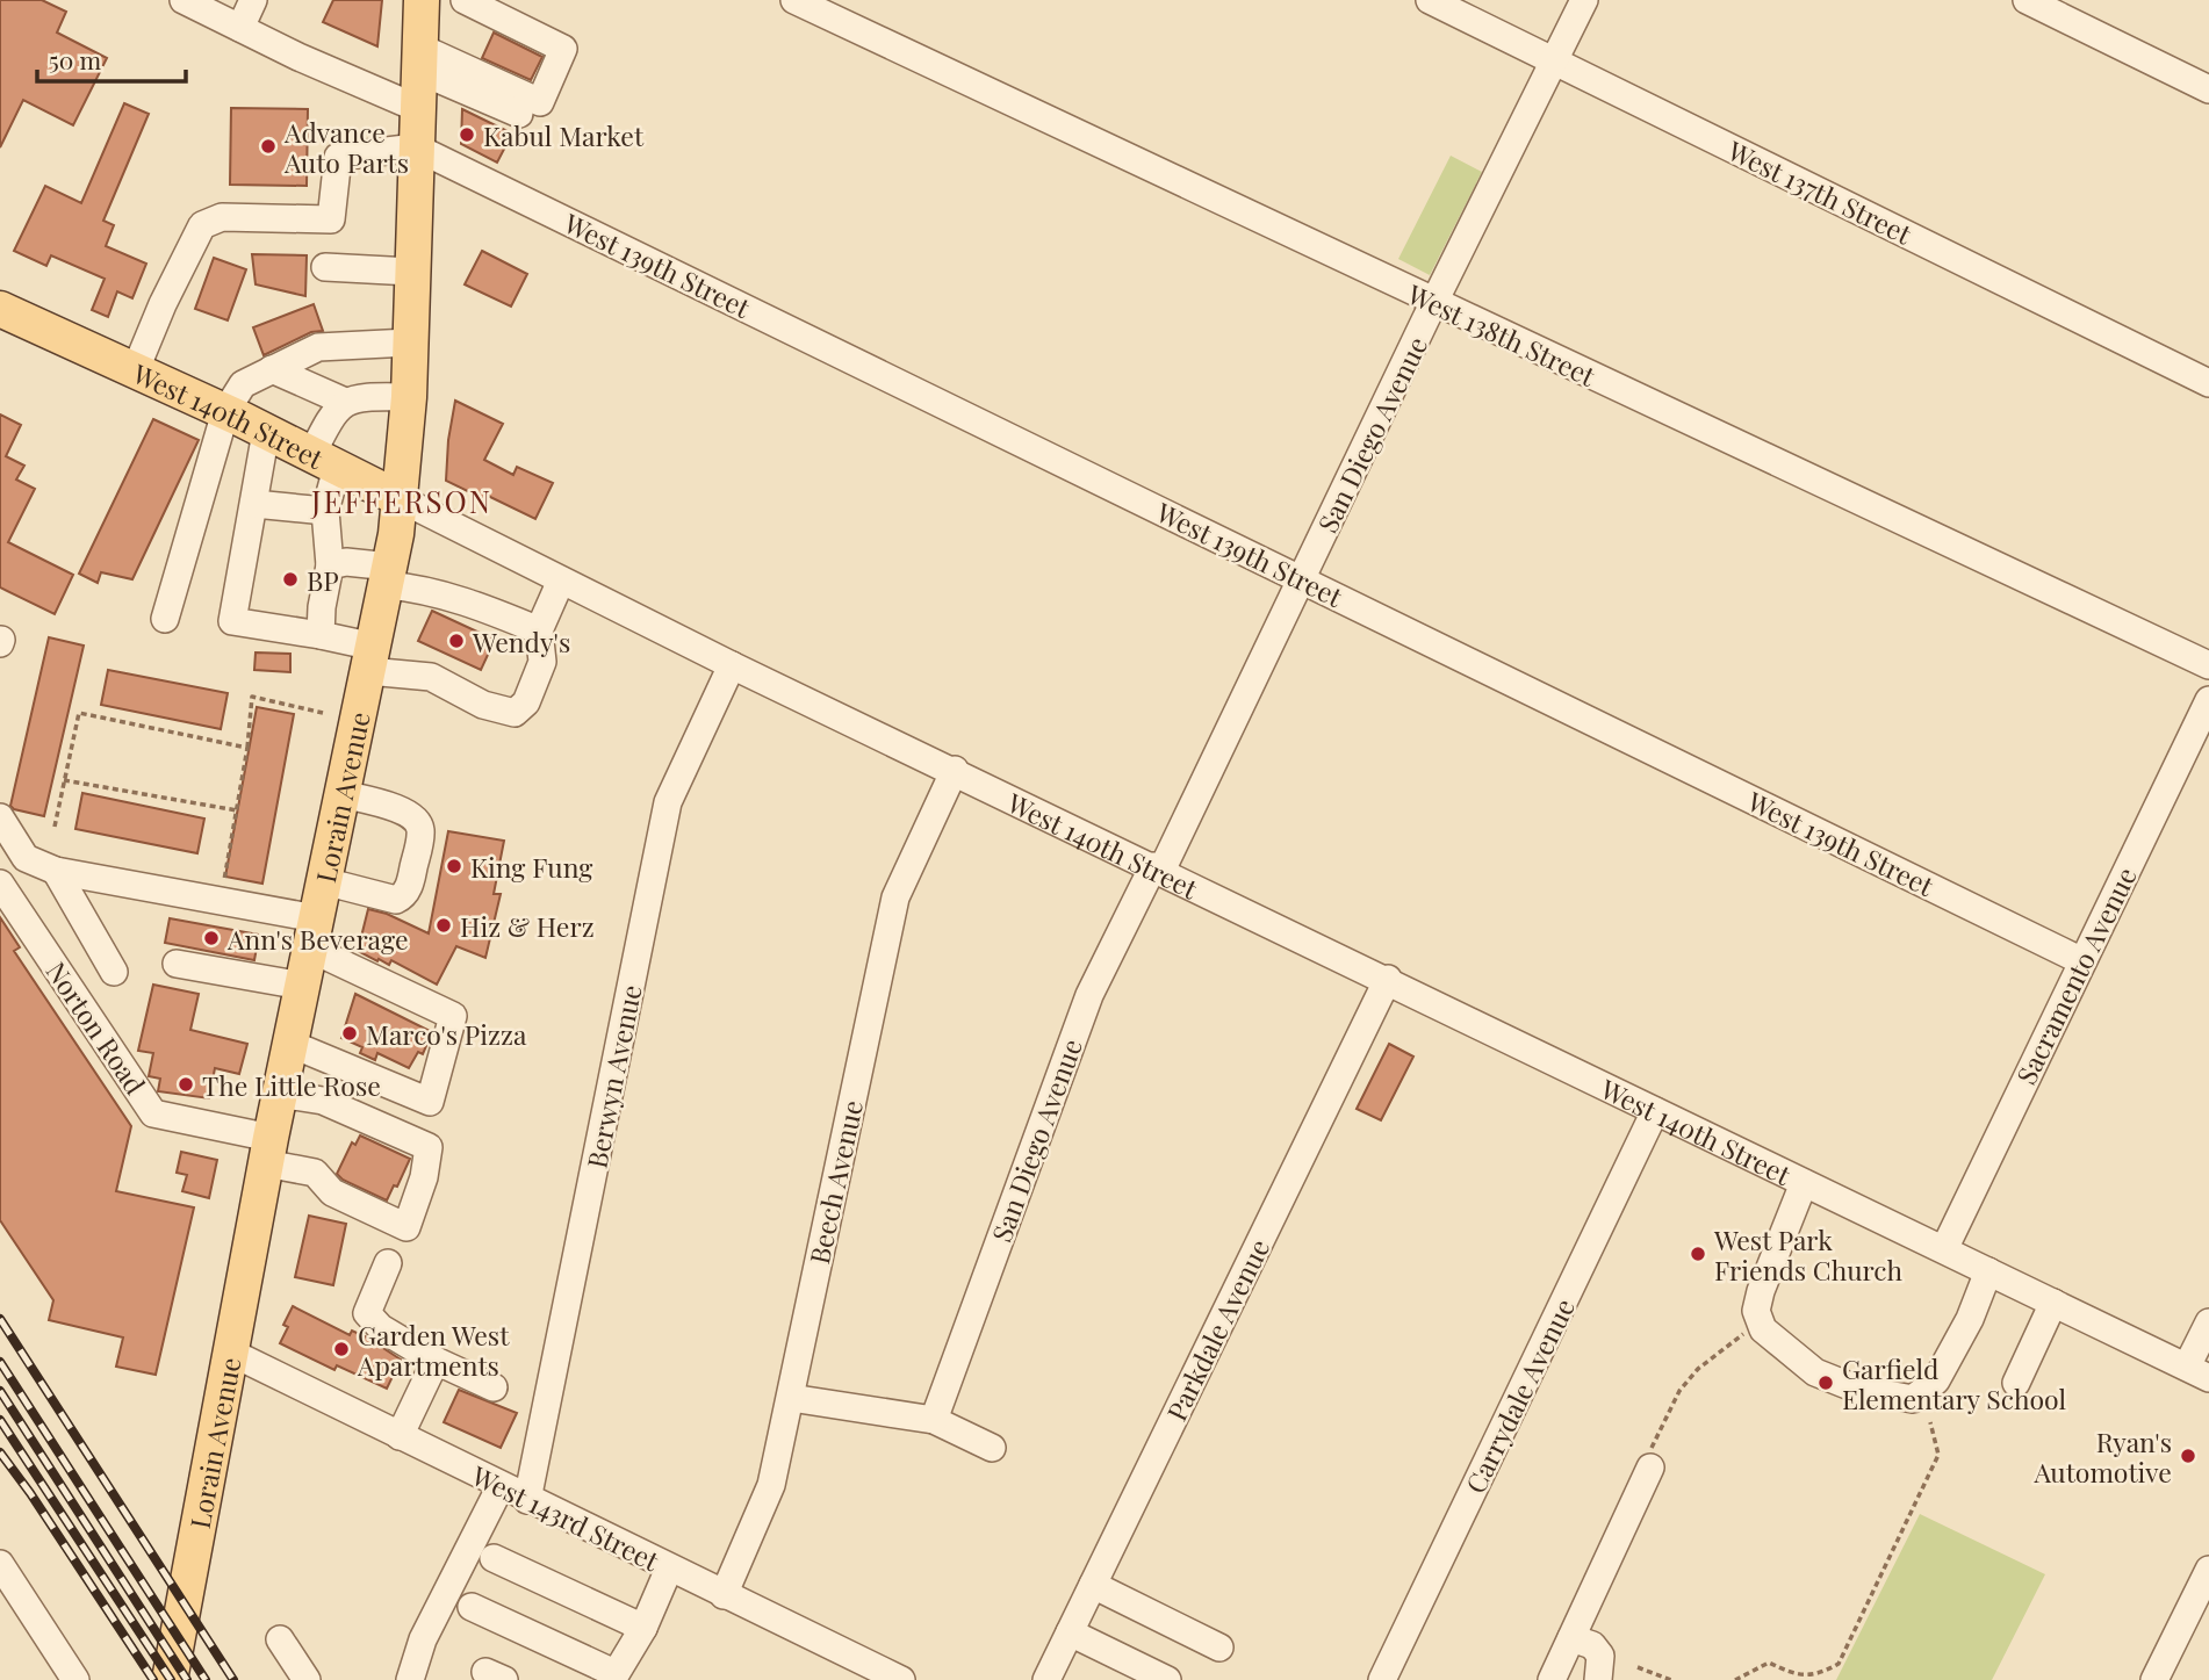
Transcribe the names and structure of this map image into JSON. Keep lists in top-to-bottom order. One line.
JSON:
{"streets":{"main road":["West 140th Street","Lorain Avenue"],"street":["West 137th Street","West 139th Street","West 138th Street","San Diego Avenue","Sacramento Avenue","Norton Road","Berwyn Avenue","Beech Avenue","Parkdale Avenue","Carrydale Avenue","West 143rd Street"]},"crossings":[["West 137th Street","San Diego Avenue"],["West 139th Street","San Diego Avenue"],["West 139th Street","Lorain Avenue"],["West 139th Street","Sacramento Avenue"],["West 138th Street","San Diego Avenue"],["West 140th Street","San Diego Avenue"],["West 140th Street","Lorain Avenue"],["West 140th Street","Sacramento Avenue"],["West 140th Street","Berwyn Avenue"],["West 140th Street","Beech Avenue"],["West 140th Street","Parkdale Avenue"],["West 140th Street","Carrydale Avenue"],["Lorain Avenue","Norton Road"],["Lorain Avenue","West 143rd Street"],["Berwyn Avenue","West 143rd Street"],["Beech Avenue","West 143rd Street"]],"districts":["JEFFERSON"],"places":["Kabul Market","Advance Auto Parts","BP","Wendy's","King Fung","Hiz & Herz","Ann's Beverage","Marco's Pizza","The Little Rose","West Park Friends Church","Garden West Apartments","Garfield Elementary School","Ryan's Automotive"],"scale_bar":"50 m"}
